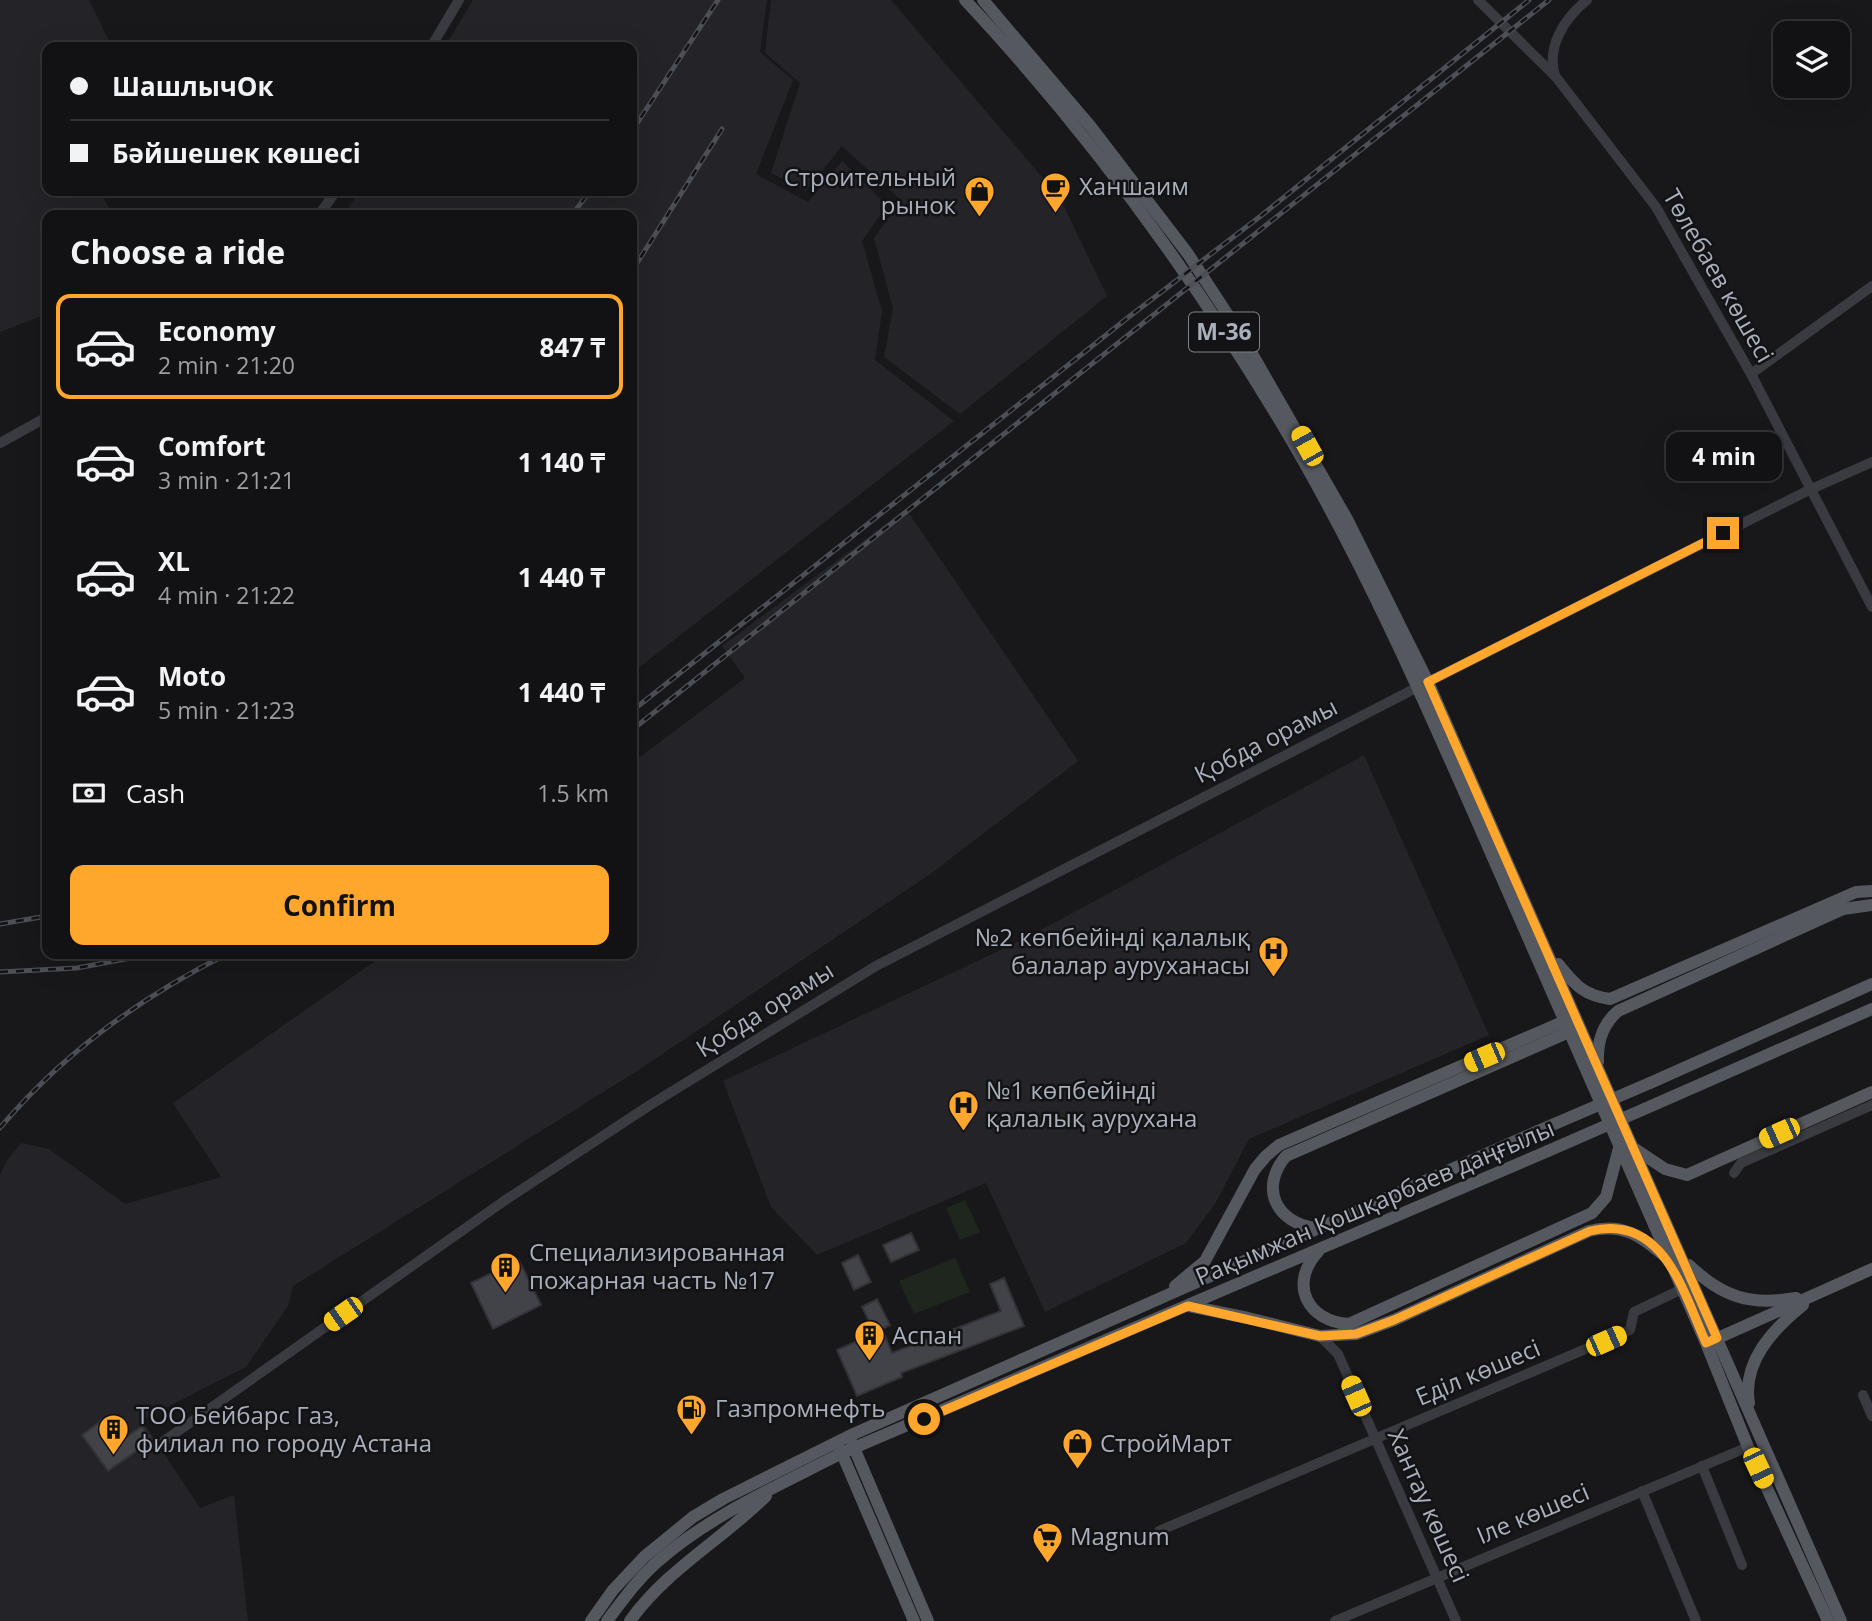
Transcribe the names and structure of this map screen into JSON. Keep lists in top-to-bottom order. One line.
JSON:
{"streets":{"main road":["M-36","Рақымжан Қошқарбаев даңғылы"],"street":["Төлебаев көшесі","Қобда орамы","Еділ көшесі","Хантау көшесі","Іле көшесі"]},"crossings":[["Төлебаев көшесі","Қобда орамы"],["M-36","Қобда орамы"],["M-36","Еділ көшесі"],["M-36","Іле көшесі"],["Еділ көшесі","Хантау көшесі"],["Хантау көшесі","Іле көшесі"]],"places":{"cafe":["Ханшаим"],"shop":["Строительный рынок","СтройМарт"],"hospital":["№2 көпбейінді қалалық балалар ауруханасы","№1 көпбейінді қалалық аурухана"],"building":["Специализированная пожарная часть №17","Аспан","ТОО Бейбарс Газ, филиал по городу Астана"],"fuel station":["Газпромнефть"],"supermarket":["Magnum"]},"page":{"banner":["ШашлычОк","Бәйшешек көшесі"],"heading":"Choose a ride","list":[{"name":"Economy","note":"2 min · 21:20","value":"847 ₸"},{"name":"Comfort","note":"3 min · 21:21","value":"1 140 ₸"},{"name":"XL","note":"4 min · 21:22","value":"1 440 ₸"},{"name":"Moto","note":"5 min · 21:23","value":"1 440 ₸"}],"bubble":"4 min","pay":["Cash","1.5 km"],"buttons":"Confirm"}}
